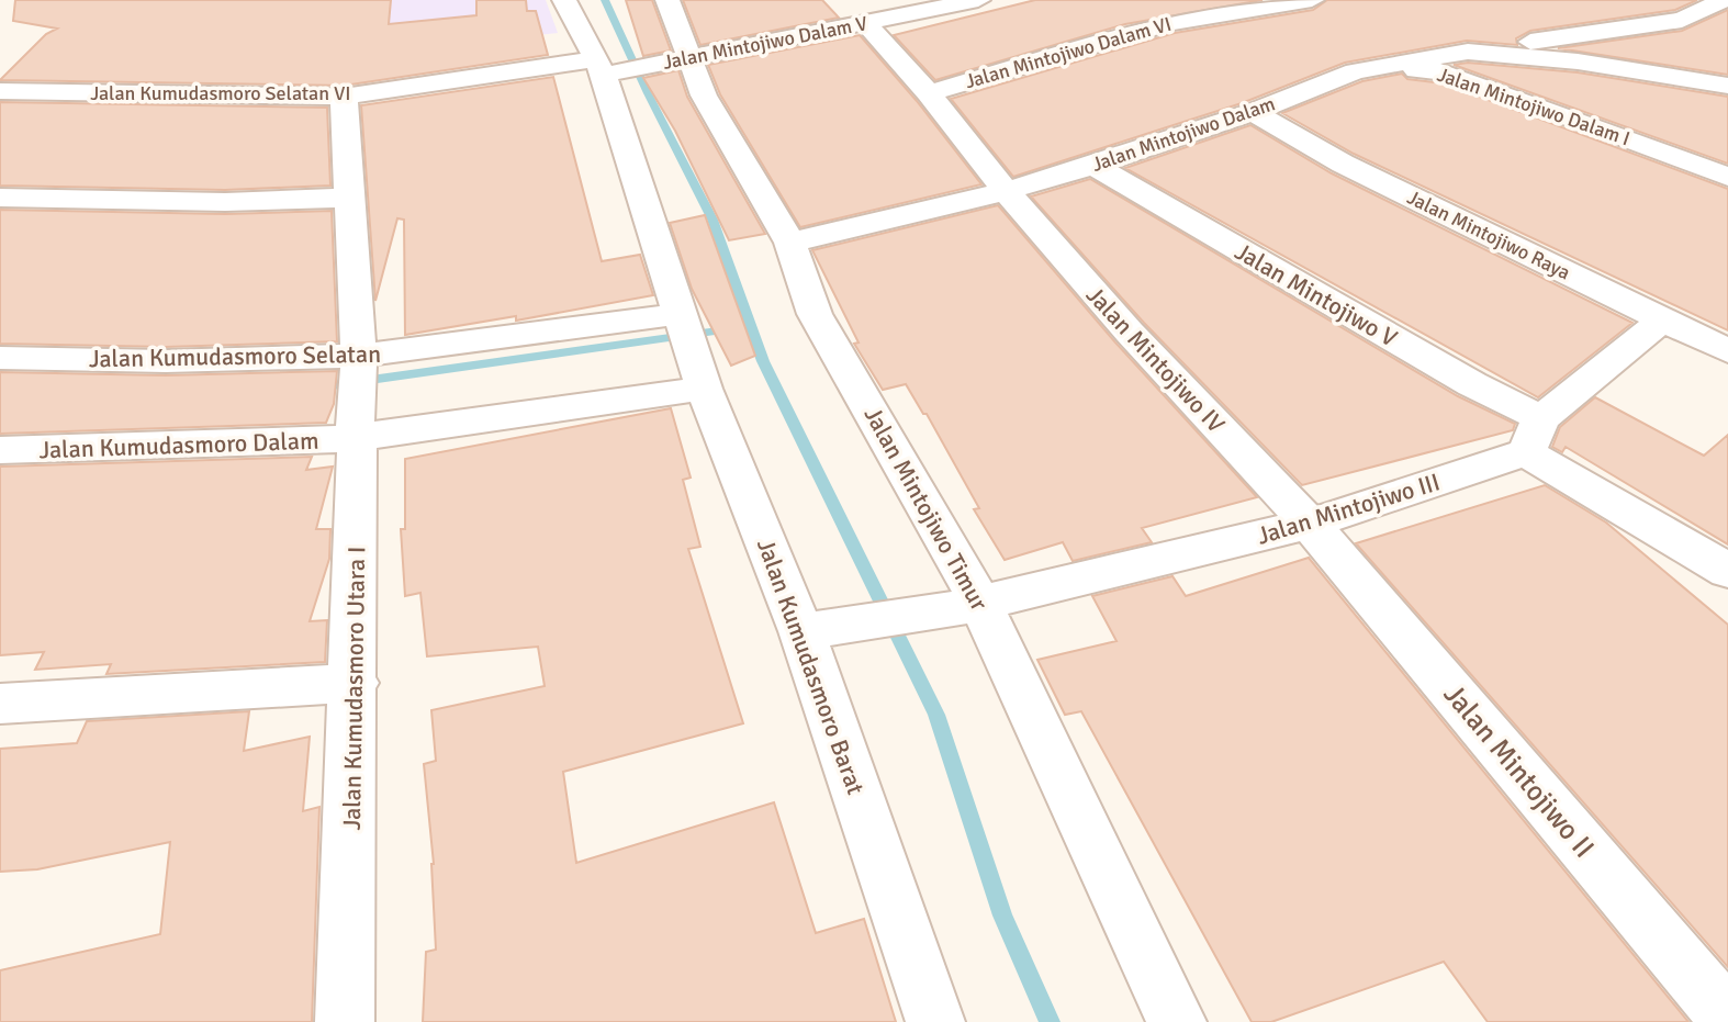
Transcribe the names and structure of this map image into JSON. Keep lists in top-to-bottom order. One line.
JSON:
{"streets":{"street":["Jalan Mintojiwo Dalam V","Jalan Mintojiwo Dalam VI","Jalan Kumudasmoro Selatan VI","Jalan Mintojiwo Dalam I","Jalan Mintojiwo Dalam","Jalan Mintojiwo Raya","Jalan Mintojiwo V","Jalan Kumudasmoro Selatan","Jalan Mintojiwo IV","Jalan Kumudasmoro Dalam","Jalan Mintojiwo Timur","Jalan Mintojiwo III","Jalan Kumudasmoro Barat","Jalan Kumudasmoro Utara I","Jalan Mintojiwo II"]},"crossings":[["Jalan Mintojiwo Dalam V","Jalan Kumudasmoro Selatan VI"],["Jalan Mintojiwo Dalam V","Jalan Mintojiwo IV"],["Jalan Mintojiwo Dalam V","Jalan Mintojiwo Timur"],["Jalan Mintojiwo Dalam V","Jalan Kumudasmoro Barat"],["Jalan Mintojiwo Dalam VI","Jalan Mintojiwo IV"],["Jalan Kumudasmoro Selatan VI","Jalan Kumudasmoro Barat"],["Jalan Kumudasmoro Selatan VI","Jalan Kumudasmoro Utara I"],["Jalan Mintojiwo Dalam I","Jalan Mintojiwo Dalam"],["Jalan Mintojiwo Dalam","Jalan Mintojiwo Raya"],["Jalan Mintojiwo Dalam","Jalan Mintojiwo V"],["Jalan Mintojiwo Dalam","Jalan Mintojiwo IV"],["Jalan Mintojiwo Dalam","Jalan Mintojiwo Timur"],["Jalan Mintojiwo Raya","Jalan Mintojiwo III"],["Jalan Mintojiwo V","Jalan Mintojiwo III"],["Jalan Kumudasmoro Selatan","Jalan Kumudasmoro Dalam"],["Jalan Kumudasmoro Selatan","Jalan Kumudasmoro Barat"],["Jalan Kumudasmoro Selatan","Jalan Kumudasmoro Utara I"],["Jalan Mintojiwo IV","Jalan Mintojiwo III"],["Jalan Mintojiwo IV","Jalan Mintojiwo II"],["Jalan Kumudasmoro Dalam","Jalan Kumudasmoro Barat"],["Jalan Kumudasmoro Dalam","Jalan Kumudasmoro Utara I"],["Jalan Mintojiwo Timur","Jalan Mintojiwo III"],["Jalan Mintojiwo III","Jalan Kumudasmoro Barat"],["Jalan Mintojiwo III","Jalan Mintojiwo II"]]}
